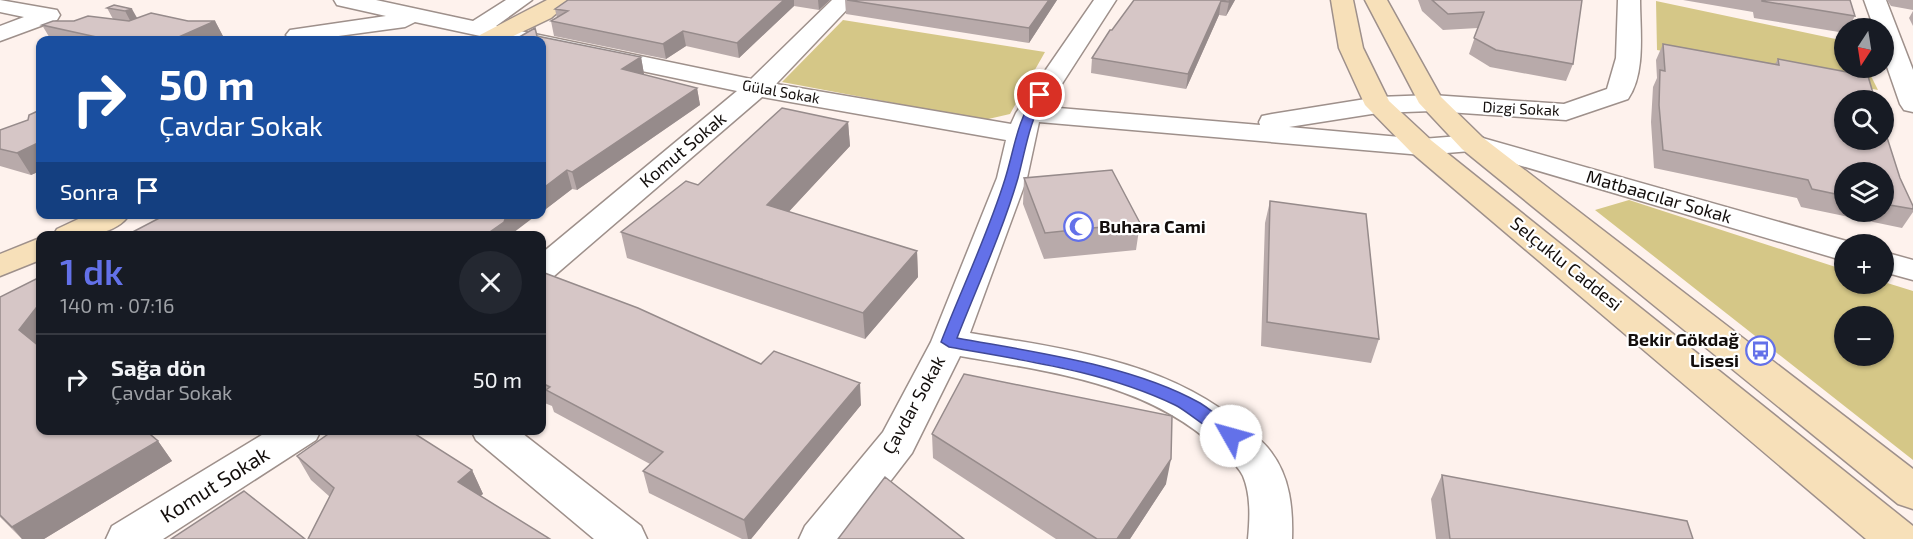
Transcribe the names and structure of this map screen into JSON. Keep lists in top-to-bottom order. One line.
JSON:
{"streets":{"main road":["Selçuklu Caddesi"],"street":["Gülal Sokak","Dizgi Sokak","Komut Sokak","Matbaacılar Sokak","Çavdar Sokak"]},"crossings":[["Gülal Sokak","Komut Sokak"],["Gülal Sokak","Çavdar Sokak"],["Dizgi Sokak","Selçuklu Caddesi"],["Matbaacılar Sokak","Selçuklu Caddesi"]],"places":{"mosque":["Buhara Cami"],"bus stop":["Bekir Gökdağ Lisesi"]},"north":"bottom","page":{"map_buttons":["+","−"],"turn":["50 m","Çavdar Sokak"],"then":"Sonra","heading":["1 dk","140 m · 07:16"],"list":[{"name":"Sağa dön","note":"Çavdar Sokak","value":"50 m"}]}}
